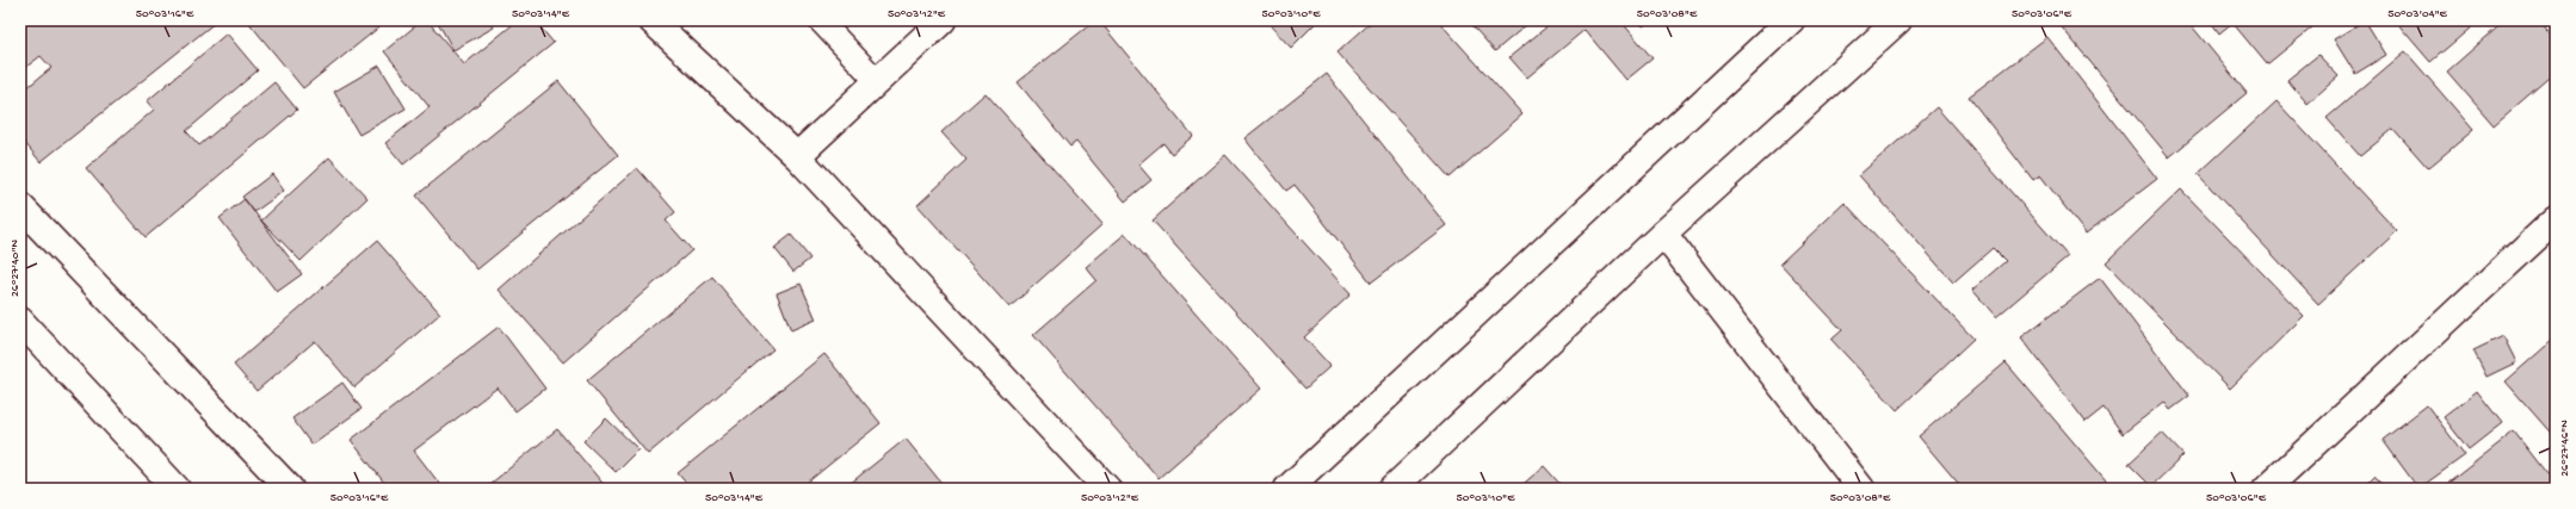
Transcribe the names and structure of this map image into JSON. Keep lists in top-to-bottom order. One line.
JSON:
{"coordinates":["50°03'16\"E","50°03'14\"E","50°03'12\"E","50°03'10\"E","50°03'08\"E","50°03'06\"E","50°03'04\"E","26°27'40\"N","26°27'46\"N"]}
